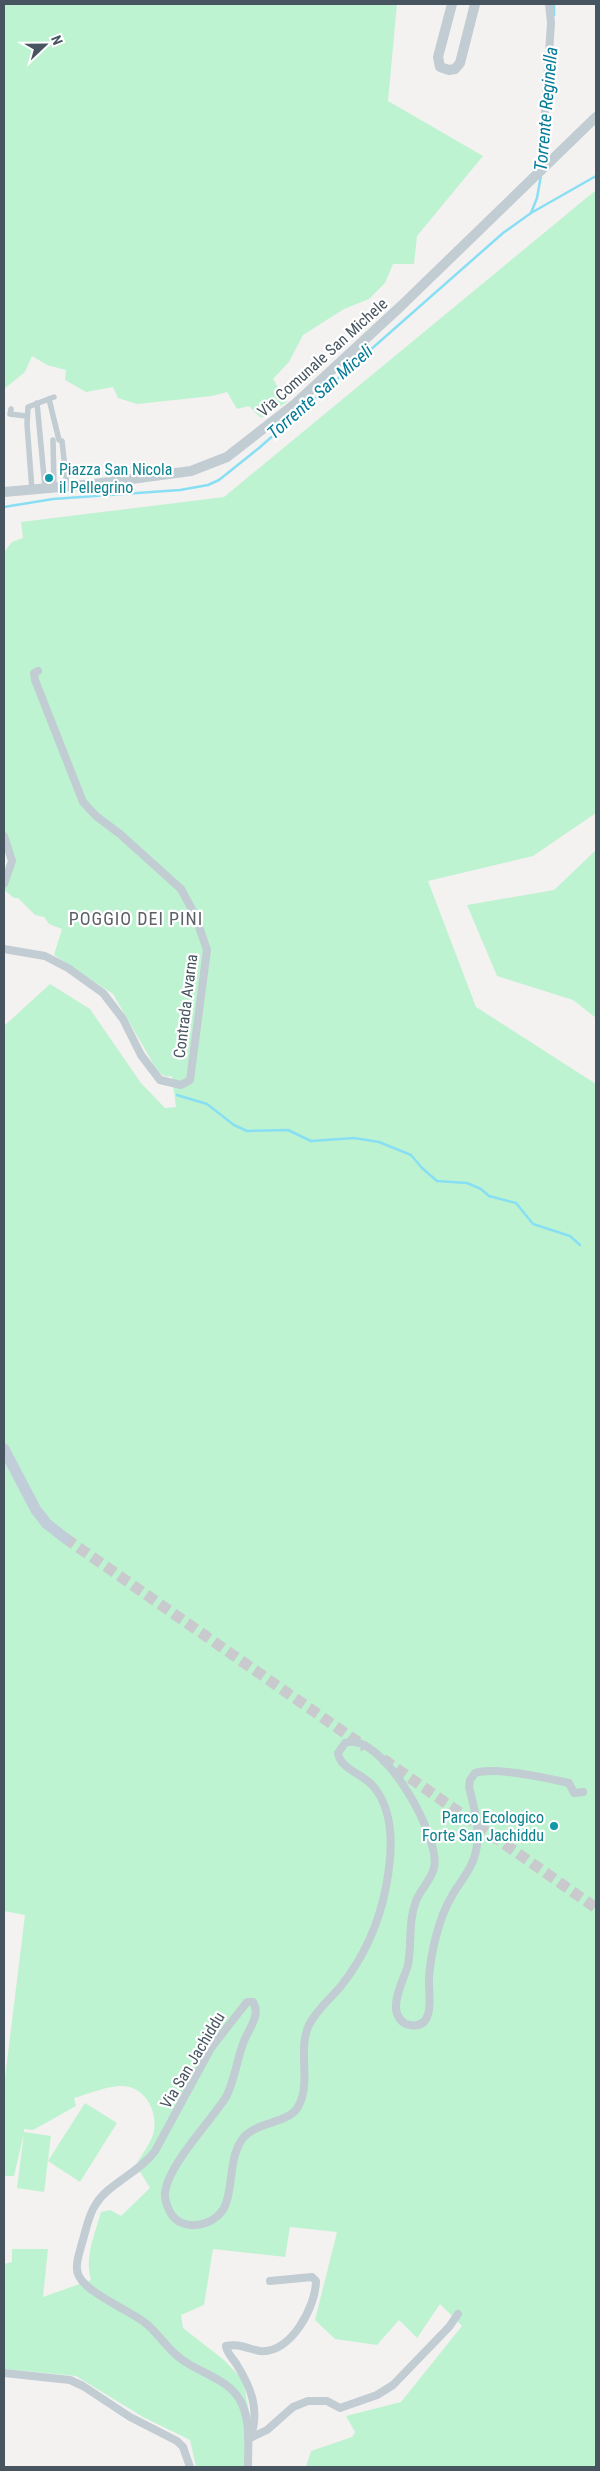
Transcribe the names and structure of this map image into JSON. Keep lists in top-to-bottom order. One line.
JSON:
{"streets":{"street":["Via Comunale San Michele","Contrada Avarna","Via San Jachiddu"]},"districts":["POGGIO DEI PINI"],"water":["Torrente Reginella","Torrente San Miceli"],"places":["Piazza San Nicola il Pellegrino","Parco Ecologico Forte San Jachiddu"],"north":"right"}
